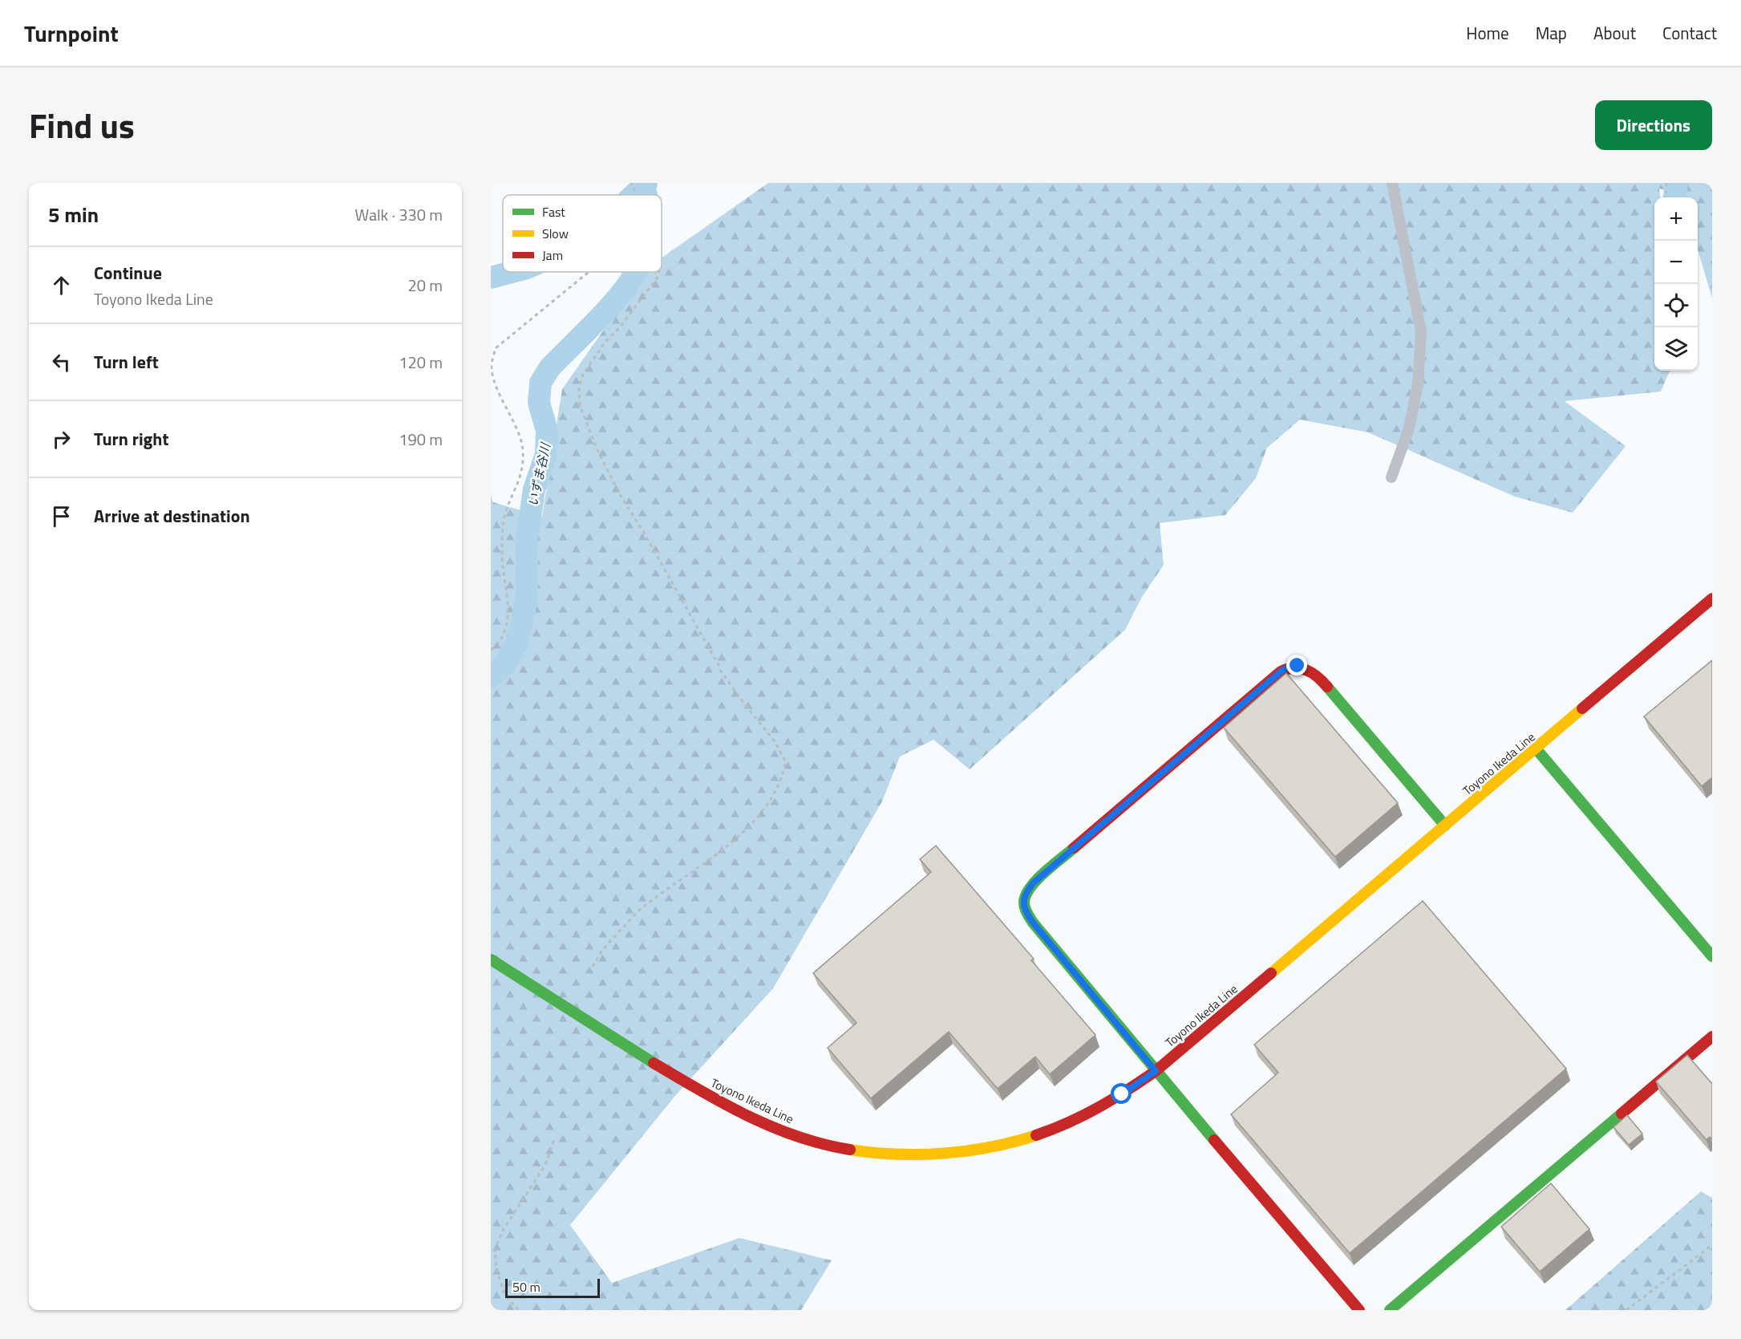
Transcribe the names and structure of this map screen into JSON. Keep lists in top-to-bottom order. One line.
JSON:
{"streets":{"street":["Toyono Ikeda Line"]},"water":["いずま谷川"],"legend":["Fast","Slow","Jam"],"scale_bar":"50 m","page":{"header":"Turnpoint","nav":["Home","Map","About","Contact"],"title":"Find us","buttons":"Directions","heading":["5 min","Walk · 330 m"],"map_buttons":["+","−"],"list":[["Continue","Toyono Ikeda Line","20 m"],["Turn left","120 m"],["Turn right","190 m"],"Arrive at destination"],"scale":"50 m"}}
